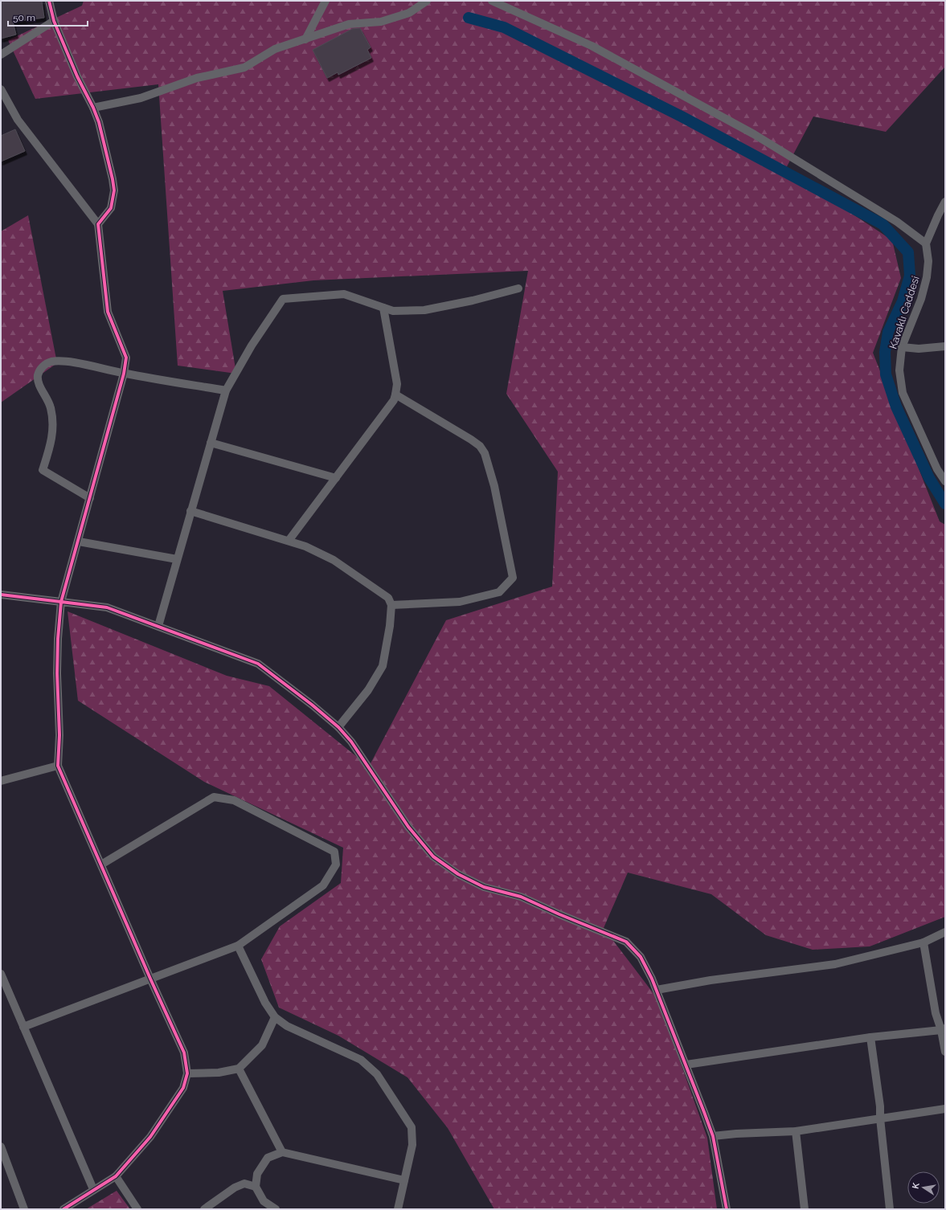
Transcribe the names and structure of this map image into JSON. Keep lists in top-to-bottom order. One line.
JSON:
{"streets":{"street":["Kavaklı Caddesi"]},"scale_bar":"50 m","north":"left"}
